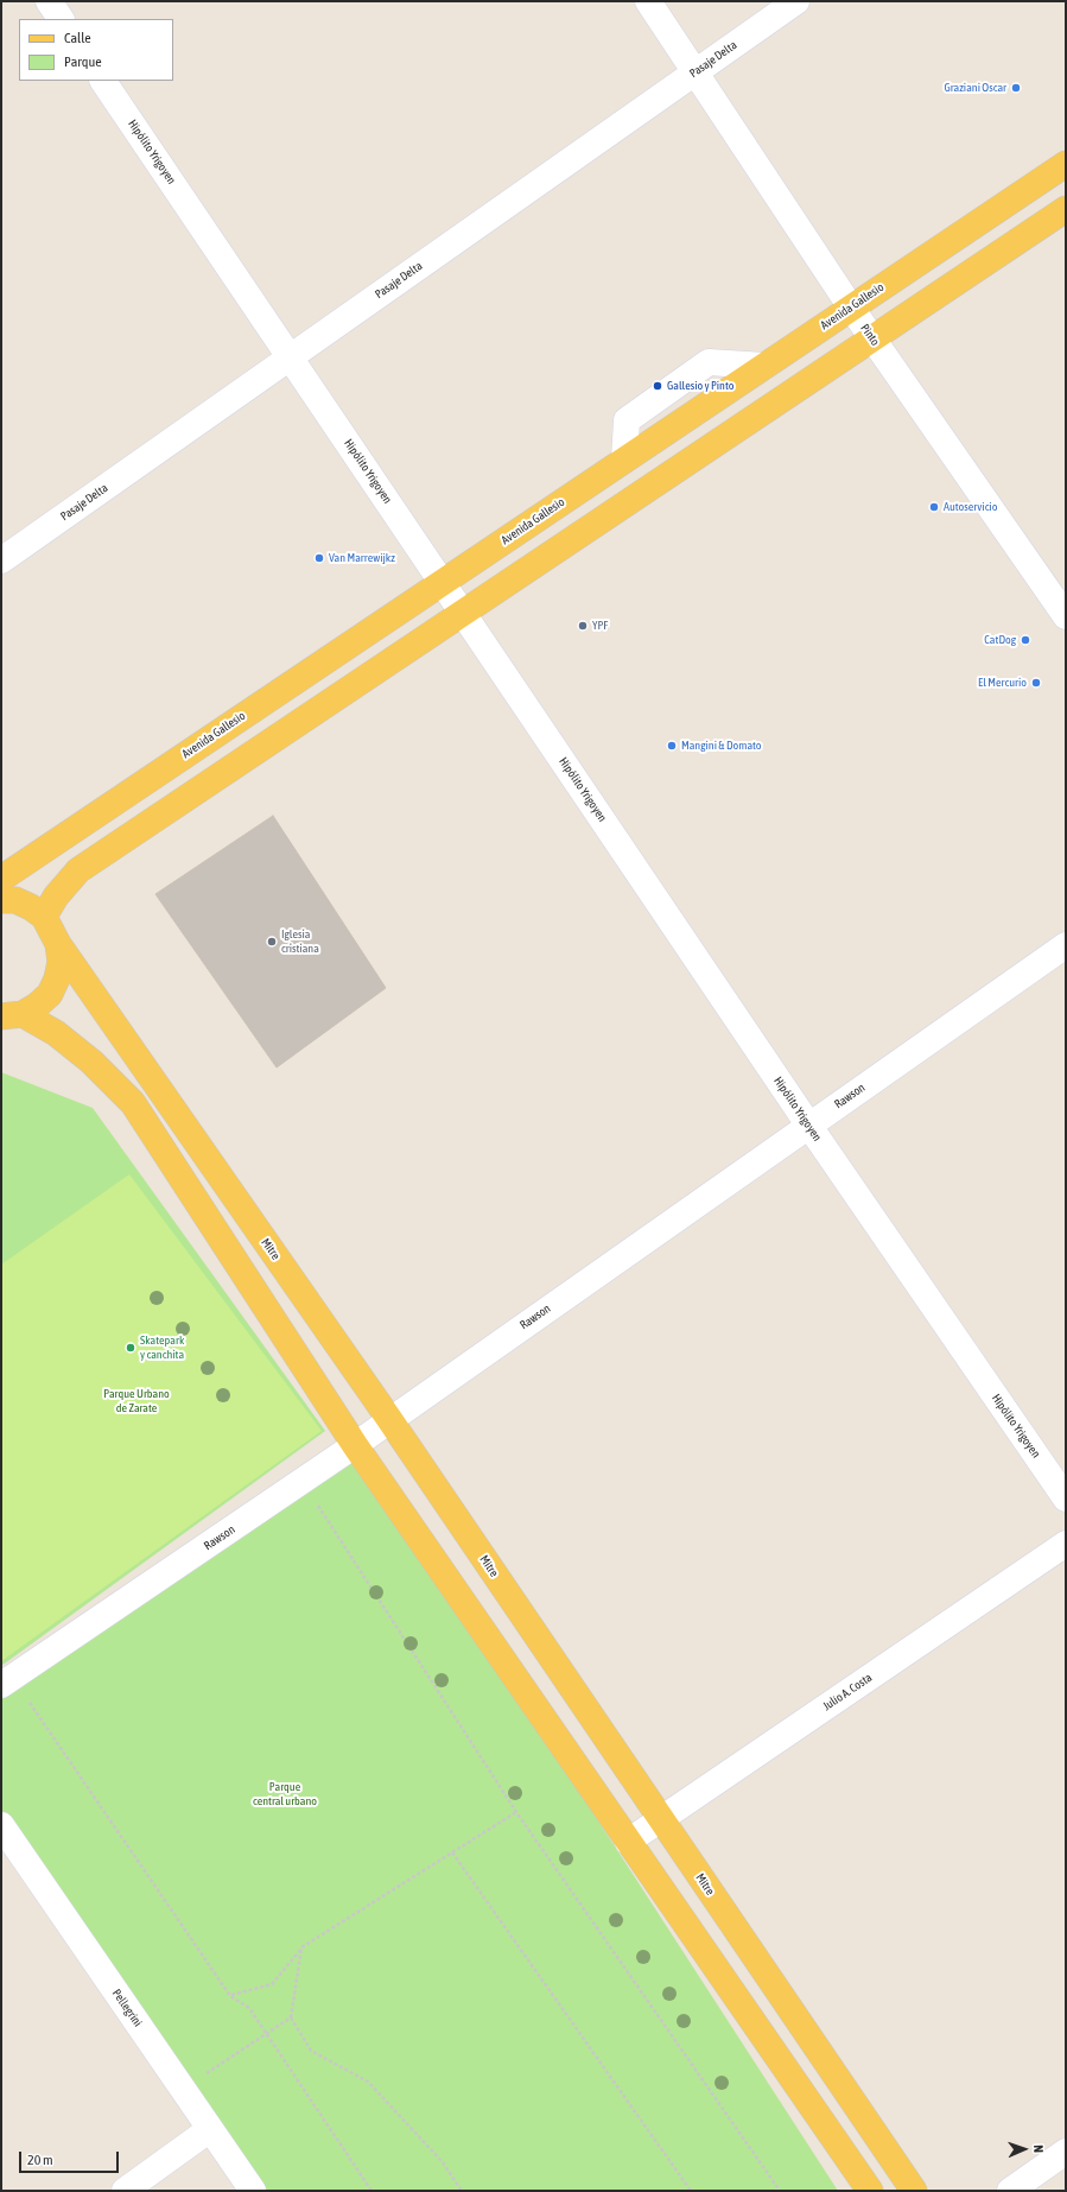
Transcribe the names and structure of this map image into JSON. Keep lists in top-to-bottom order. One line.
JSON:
{"streets":{"main road":["Avenida Gallesio","Mitre"],"street":["Pasaje Delta","Hipólito Yrigoyen","Pinto","Rawson","Julio A. Costa","Pellegrini"]},"crossings":[["Pasaje Delta","Hipólito Yrigoyen"],["Pasaje Delta","Pinto"],["Hipólito Yrigoyen","Avenida Gallesio"],["Hipólito Yrigoyen","Rawson"],["Avenida Gallesio","Pinto"],["Rawson","Mitre"],["Mitre","Julio A. Costa"]],"parks":["Parque Urbano de Zarate","Parque central urbano"],"places":["Graziani Oscar","Gallesio y Pinto","Autoservicio","Van Marrewijkz","YPF","CatDog","El Mercurio","Mangini & Domato","Iglesia cristiana","Skatepark y canchita"],"legend":["Calle","Parque"],"scale_bar":"20 m","north":"right"}
